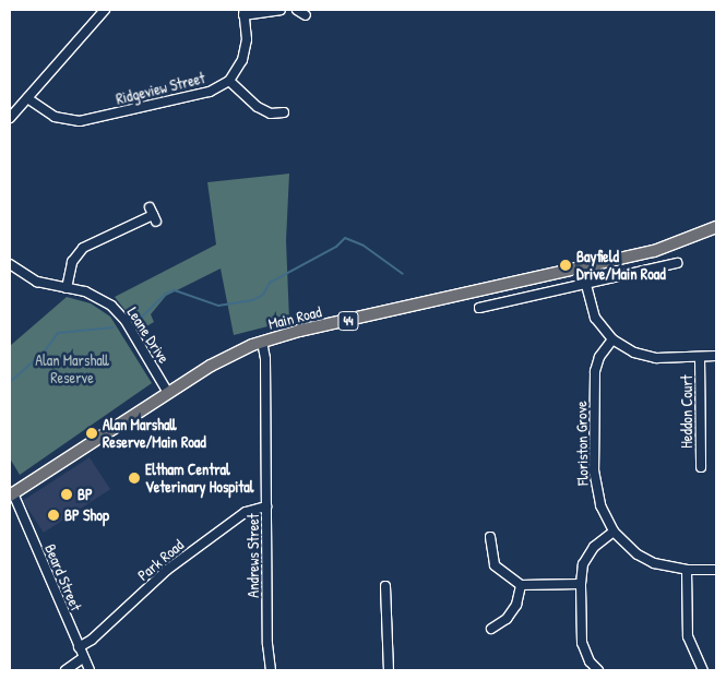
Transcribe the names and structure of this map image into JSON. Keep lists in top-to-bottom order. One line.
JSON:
{"streets":{"main road":["Main Road","44"],"street":["Ridgeview Street","Leane Drive","Heddon Court","Floriston Grove","Andrews Street","Park Road","Beard Street"]},"crossings":[["Main Road","Leane Drive"],["Main Road","Andrews Street"],["Main Road","Beard Street"],["Andrews Street","Park Road"],["Park Road","Beard Street"]],"parks":["Alan Marshall Reserve"],"places":["Bayfield Drive/Main Road","Alan Marshall Reserve/Main Road","Eltham Central Veterinary Hospital","BP","BP Shop"]}
